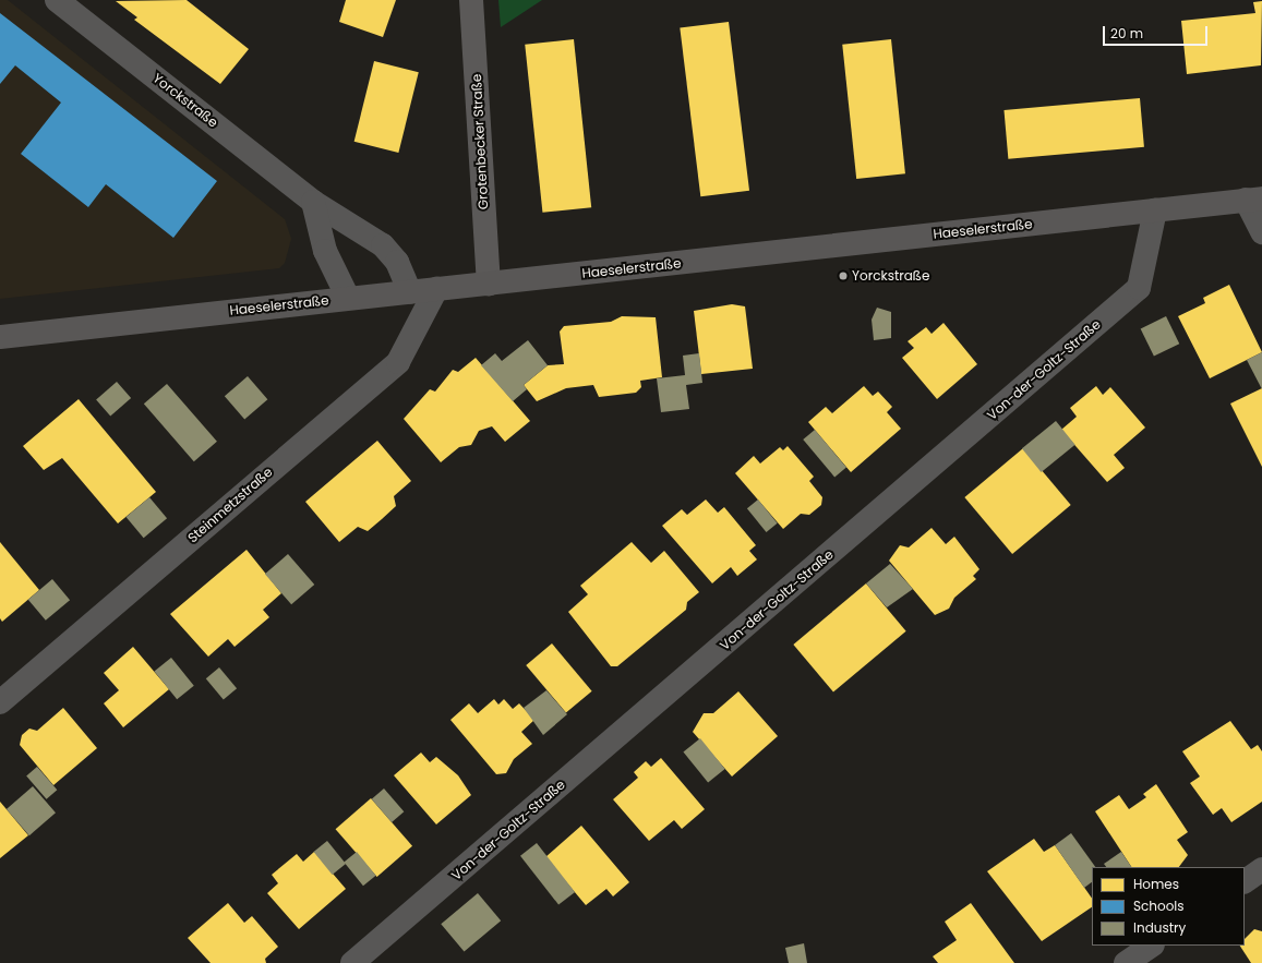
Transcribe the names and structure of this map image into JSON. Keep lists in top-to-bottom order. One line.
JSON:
{"streets":{"main road":["Grotenbecker Straße","Haeselerstraße"],"street":["Yorckstraße","Von-der-Goltz-Straße","Steinmetzstraße"]},"crossings":[["Yorckstraße","Haeselerstraße"],["Grotenbecker Straße","Haeselerstraße"],["Haeselerstraße","Von-der-Goltz-Straße"],["Haeselerstraße","Steinmetzstraße"]],"places":["Yorckstraße"],"legend":["Homes","Schools","Industry"],"scale_bar":"20 m"}
